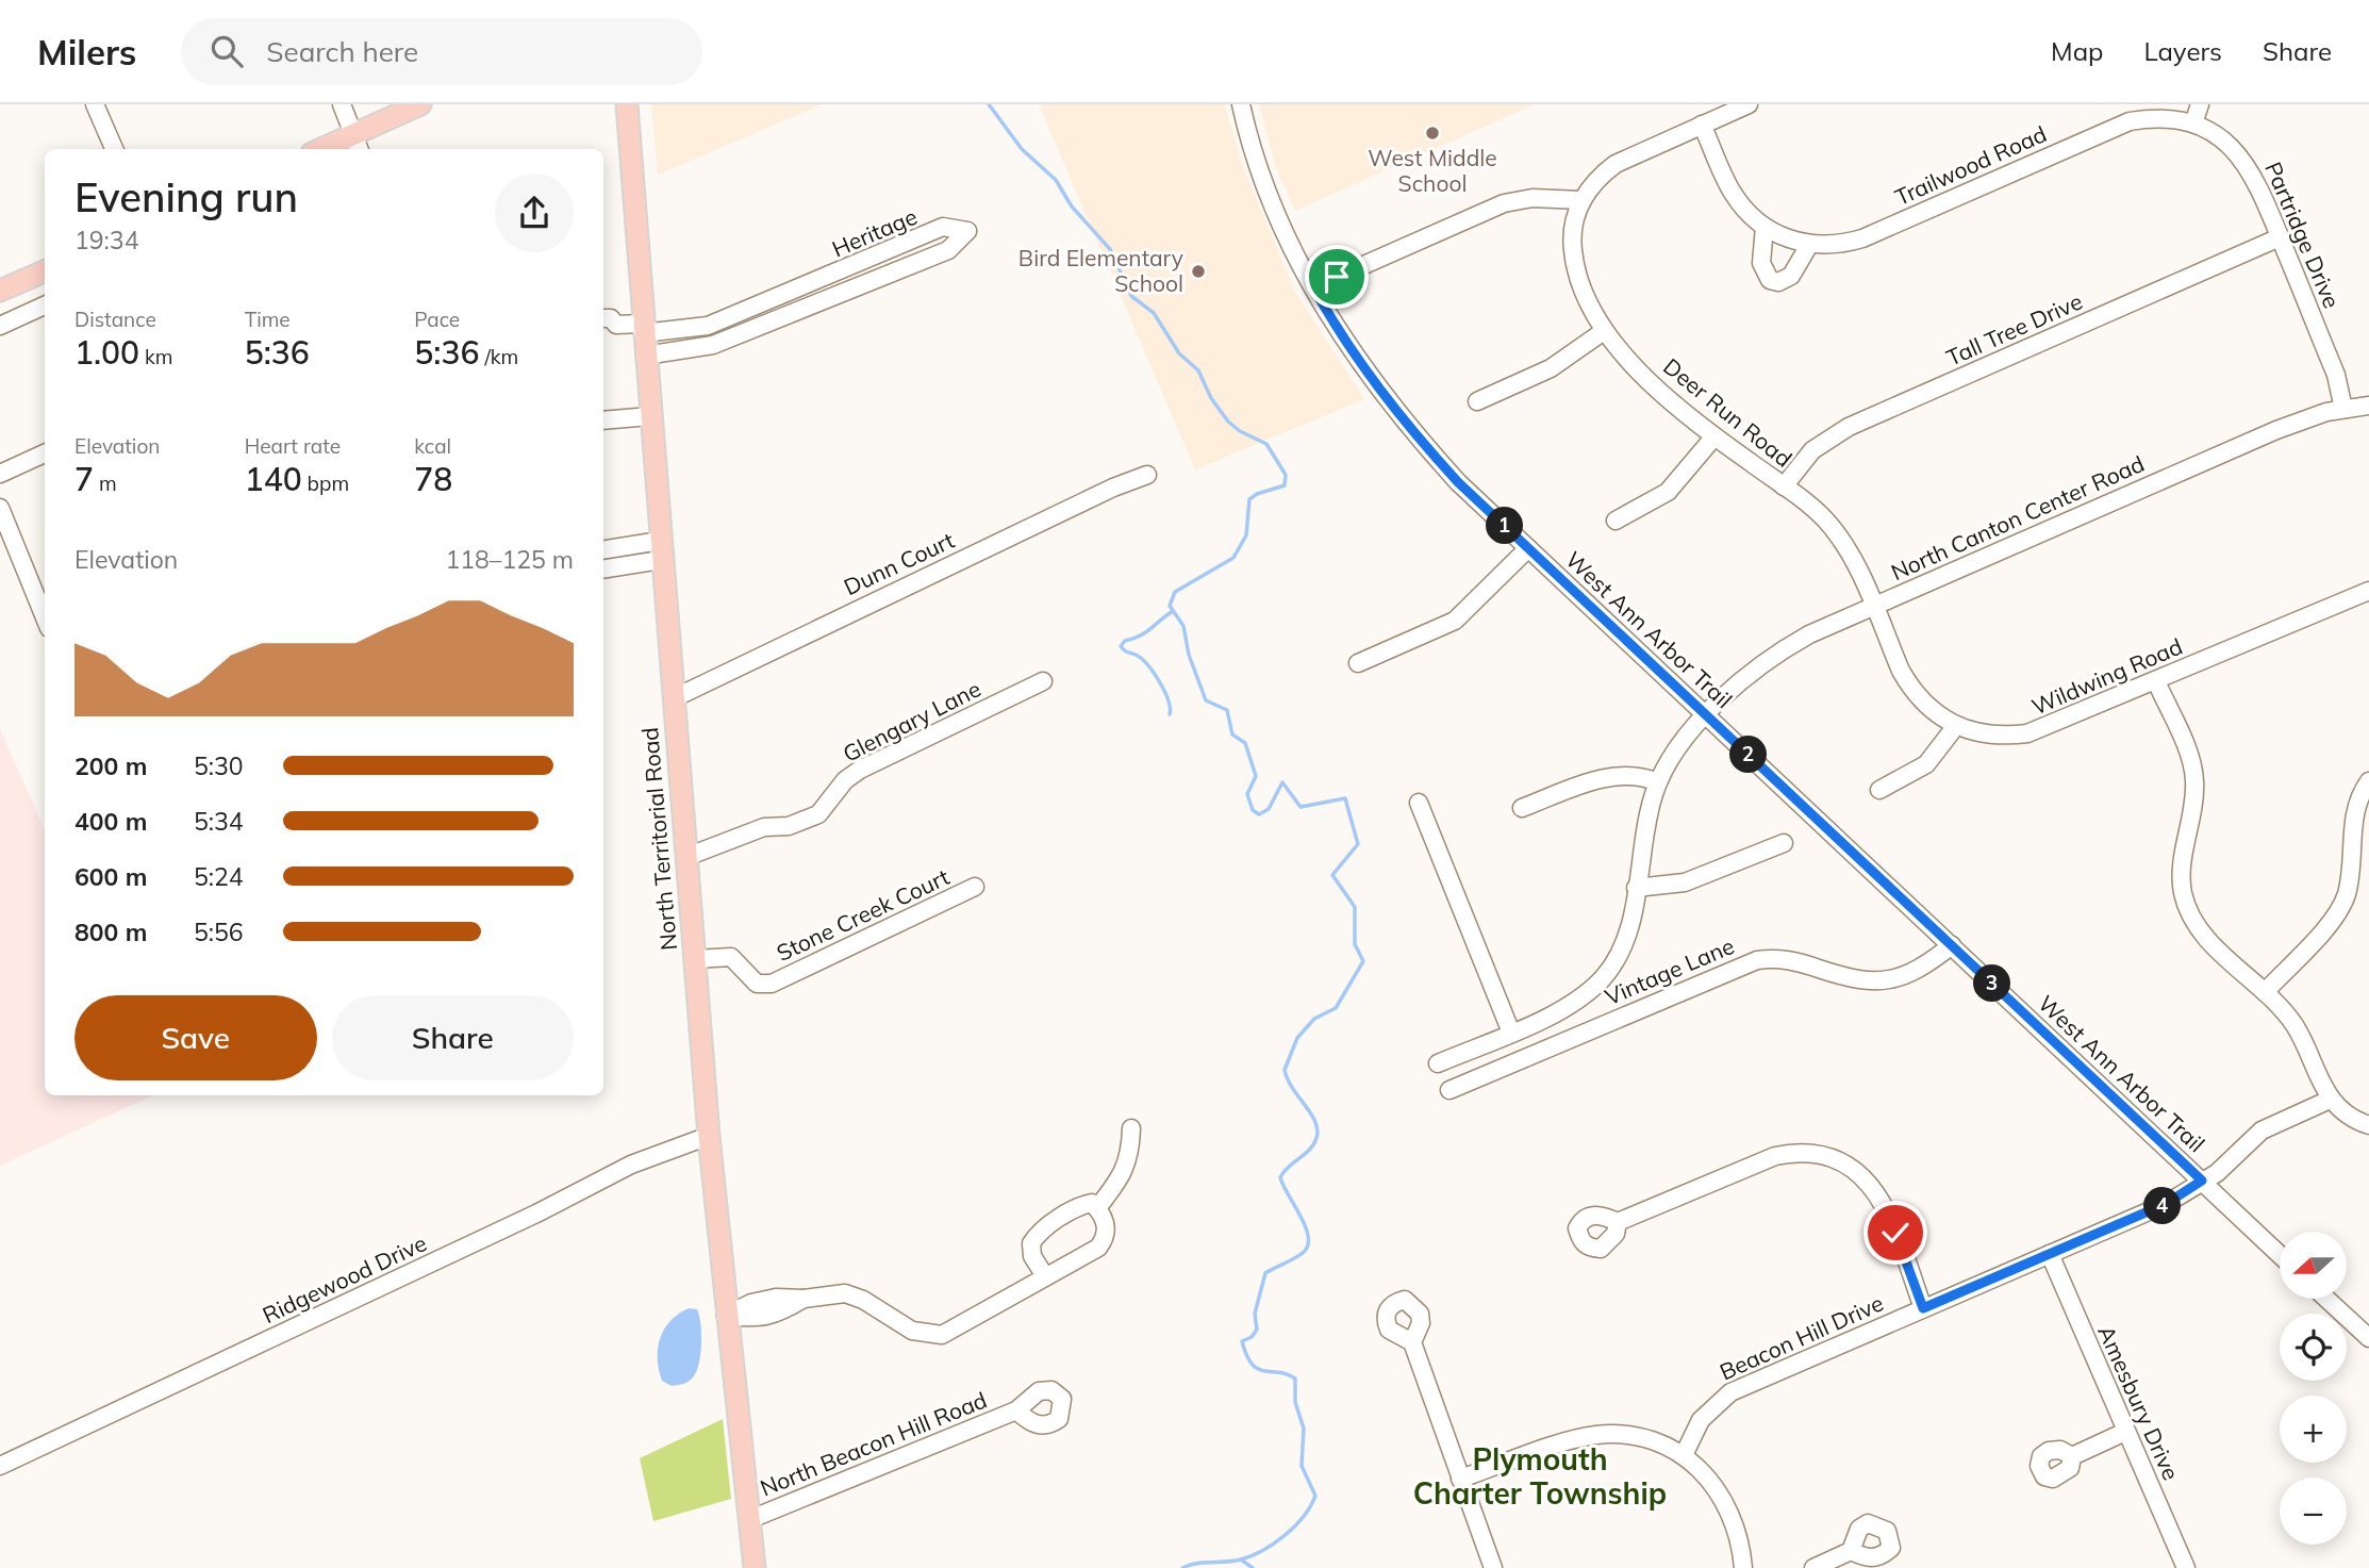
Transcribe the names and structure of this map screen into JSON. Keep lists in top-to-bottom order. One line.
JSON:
{"streets":{"main road":["North Territorial Road"],"street":["Trailwood Road","Heritage","Partridge Drive","Tall Tree Drive","Deer Run Road","North Canton Center Road","Dunn Court","West Ann Arbor Trail","Wildwing Road","Glengary Lane","Stone Creek Court","Vintage Lane","Ridgewood Drive","Beacon Hill Drive","Amesbury Drive","North Beacon Hill Road"]},"crossings":[["Trailwood Road","Partridge Drive"],["Heritage","North Territorial Road"],["Partridge Drive","Tall Tree Drive"],["Partridge Drive","North Canton Center Road"],["Tall Tree Drive","Deer Run Road"],["Deer Run Road","North Canton Center Road"],["Deer Run Road","Wildwing Road"],["North Canton Center Road","West Ann Arbor Trail"],["North Canton Center Road","Wildwing Road"],["Dunn Court","North Territorial Road"],["West Ann Arbor Trail","Vintage Lane"],["West Ann Arbor Trail","Beacon Hill Drive"],["Glengary Lane","North Territorial Road"],["North Territorial Road","Stone Creek Court"],["North Territorial Road","Ridgewood Drive"],["North Territorial Road","North Beacon Hill Road"],["Beacon Hill Drive","Amesbury Drive"]],"districts":["Plymouth Charter Township"],"places":["West Middle School","Bird Elementary School"],"north":"left","page":{"header":"Milers","search":"Search here","nav":["Map","Layers","Share"],"heading":["Evening run","19:34"],"stats":[["Distance","1.00 km"],["Time","5:36"],["Pace","5:36 /km"],["Elevation","7 m"],["Heart rate","140 bpm"],["kcal","78"]],"pins":["1","2","3","4"],"chart":["Elevation","118–125 m"],"list":[{"name":"200 m","note":"5:30"},{"name":"400 m","note":"5:34"},{"name":"600 m","note":"5:24"},{"name":"800 m","note":"5:56"}],"buttons":["Save","Share"],"map_buttons":["+","−"]}}
